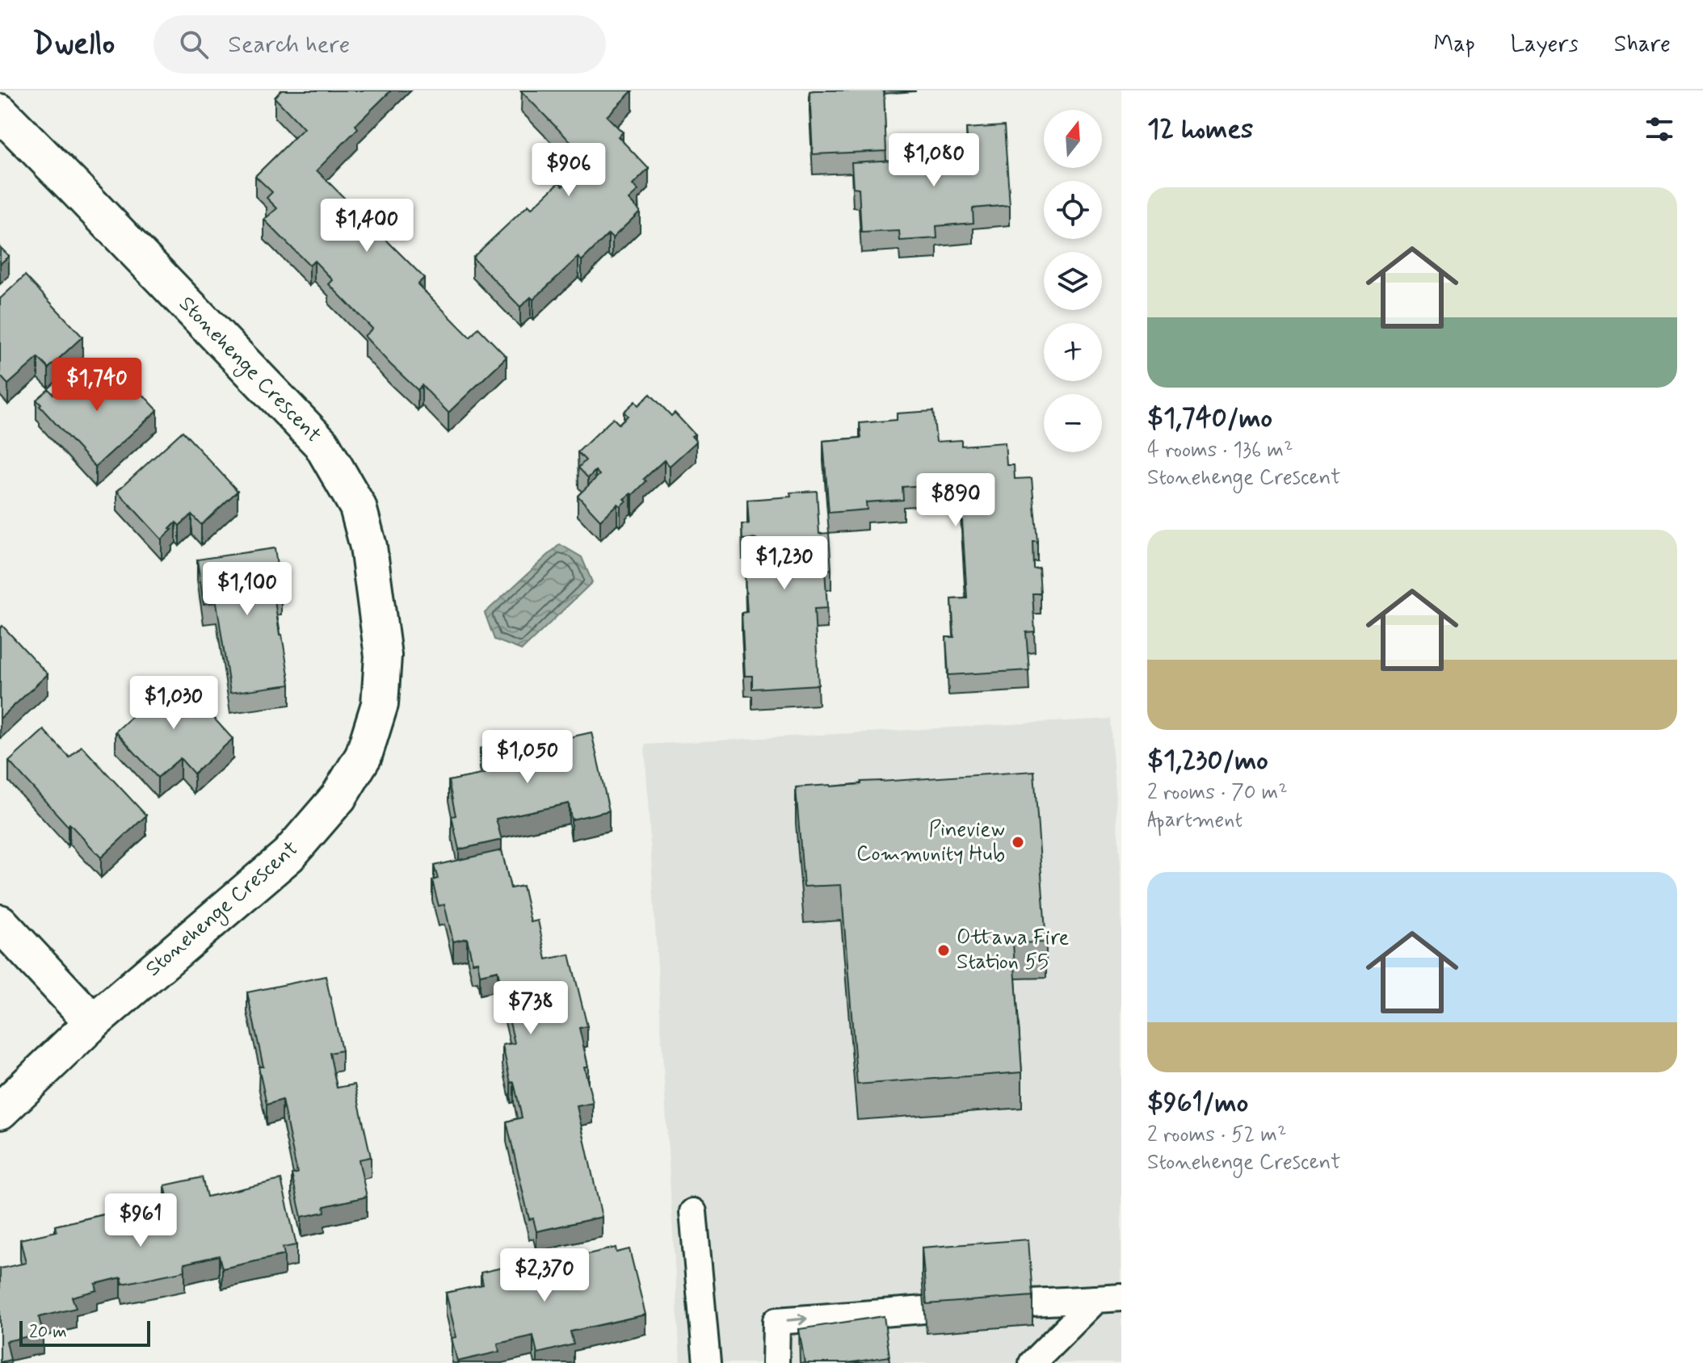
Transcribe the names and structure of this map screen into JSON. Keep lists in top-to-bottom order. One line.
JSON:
{"streets":{"street":["Stonehenge Crescent"]},"places":["Pineview Community Hub","Ottawa Fire Station 55"],"scale_bar":"20 m","north":"top","page":{"header":"Dwello","search":"Search here","nav":["Map","Layers","Share"],"heading":"12 homes","map_buttons":["+","−"],"price":["$1,080","$906","$1,400","$1,740","$890","$1,230","$1,100","$1,030","$1,050","$738","$961","$2,370"],"list":[{"name":"$1,740/mo","note":"4 rooms · 136 m² · Stonehenge Crescent"},{"name":"$1,230/mo","note":"2 rooms · 70 m² · Apartment"},{"name":"$961/mo","note":"2 rooms · 52 m² · Stonehenge Crescent"}],"scale":"20 m"}}
